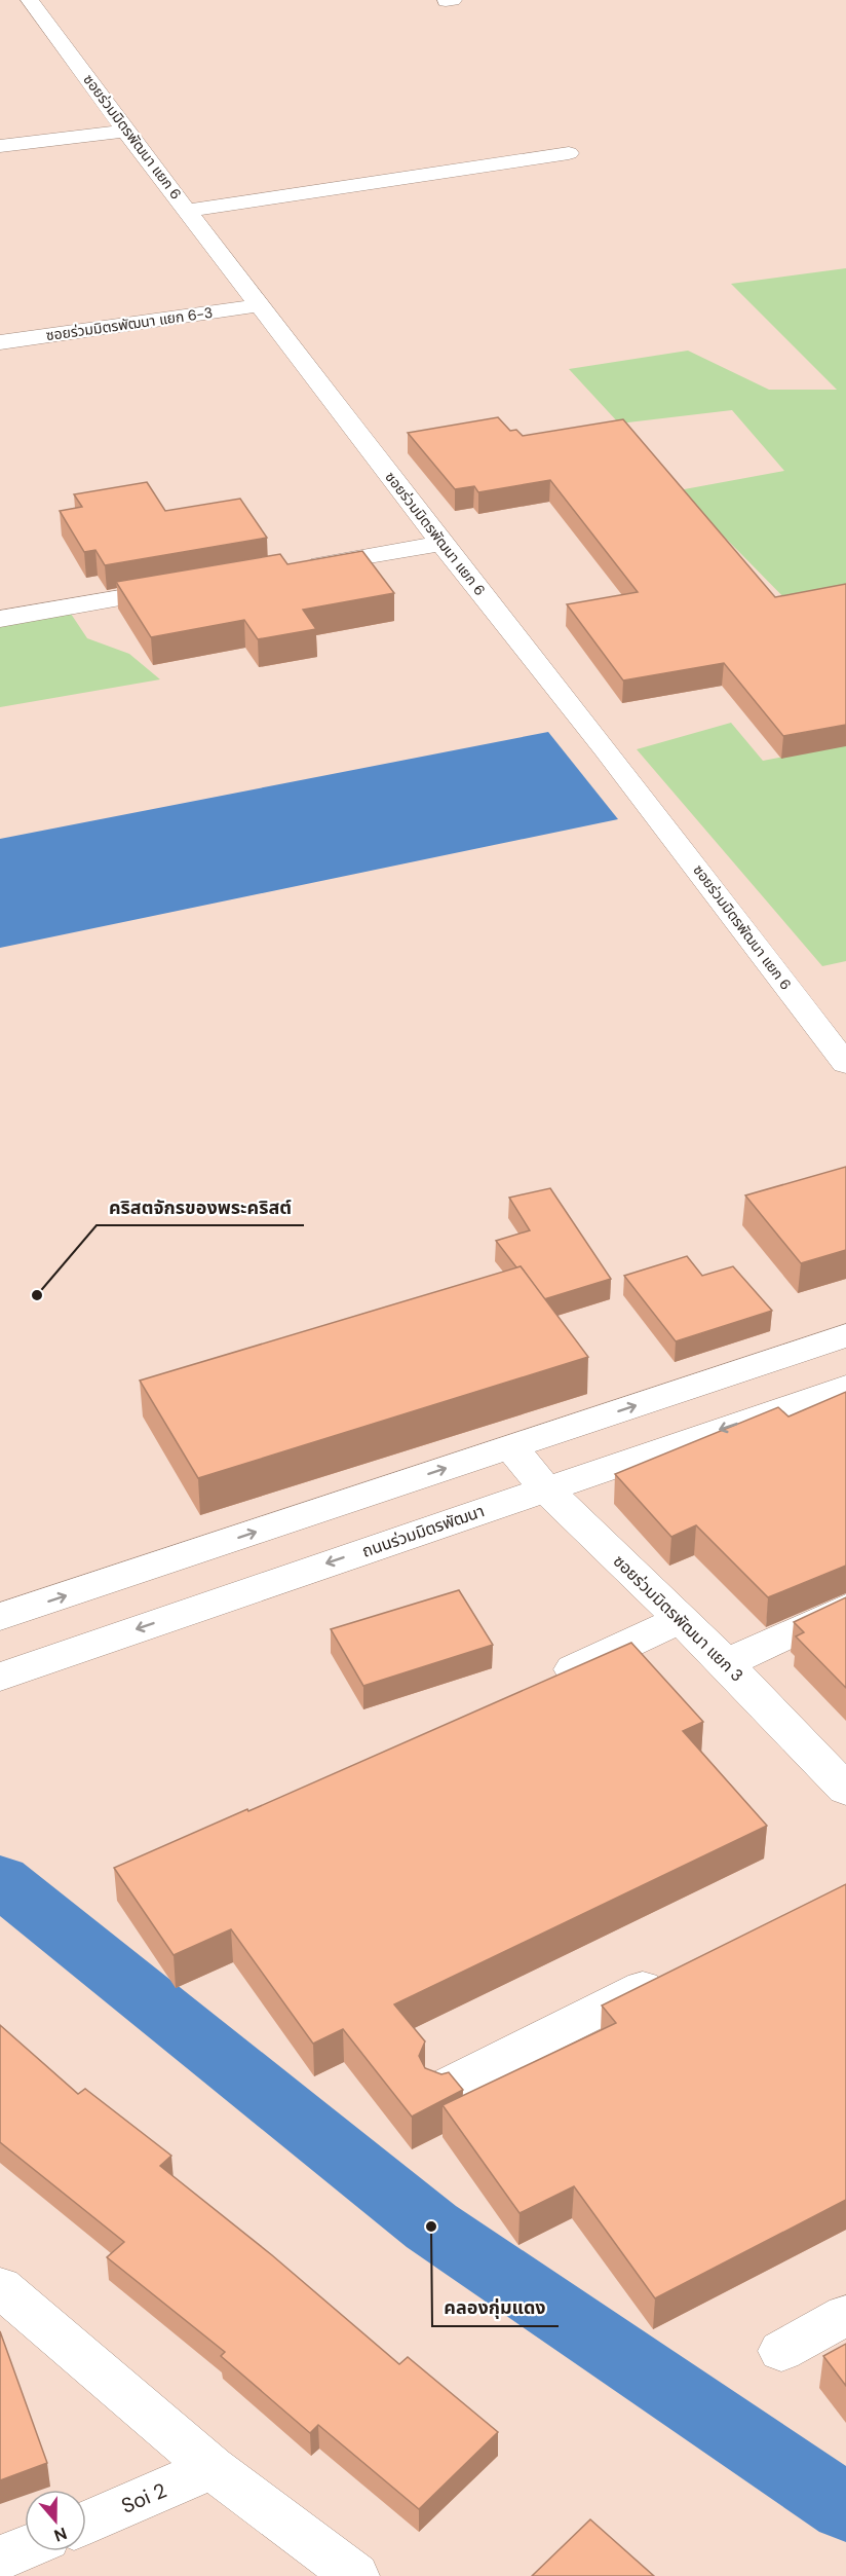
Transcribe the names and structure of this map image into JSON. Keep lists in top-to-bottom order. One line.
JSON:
{"streets":{"street":["ซอยร่วมมิตรพัฒนา แยก 6","ซอยร่วมมิตรพัฒนา แยก 6-3","ถนนร่วมมิตรพัฒนา","ซอยร่วมมิตรพัฒนา แยก 3","Soi 2"]},"crossings":[["ซอยร่วมมิตรพัฒนา แยก 6","ซอยร่วมมิตรพัฒนา แยก 6-3"],["ถนนร่วมมิตรพัฒนา","ซอยร่วมมิตรพัฒนา แยก 3"]],"places":["คริสตจักรของพระคริสต์","คลองกุ่มแดง"],"north":"bottom"}
